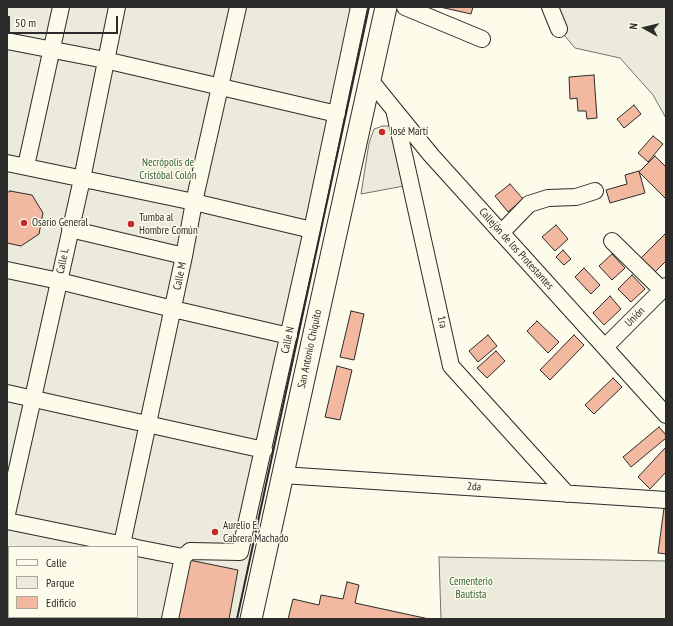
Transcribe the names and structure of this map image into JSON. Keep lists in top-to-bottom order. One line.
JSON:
{"streets":{"main road":["San Antonio Chiquito"],"street":["Callejón de los Protestantes","Calle L","Calle M","Unión","1ra","Calle N","2da"]},"crossings":[["Callejón de los Protestantes","Unión"],["Callejón de los Protestantes","1ra"],["Callejón de los Protestantes","San Antonio Chiquito"],["1ra","2da"],["San Antonio Chiquito","2da"]],"parks":["Necrópolis de Cristóbal Colón","Cementerio Bautista"],"places":["José Martí","Osario General","Tumba al Hombre Común","Aurelio E. Cabrera Machado"],"legend":["Calle","Parque","Edificio"],"scale_bar":"50 m","north":"left"}
